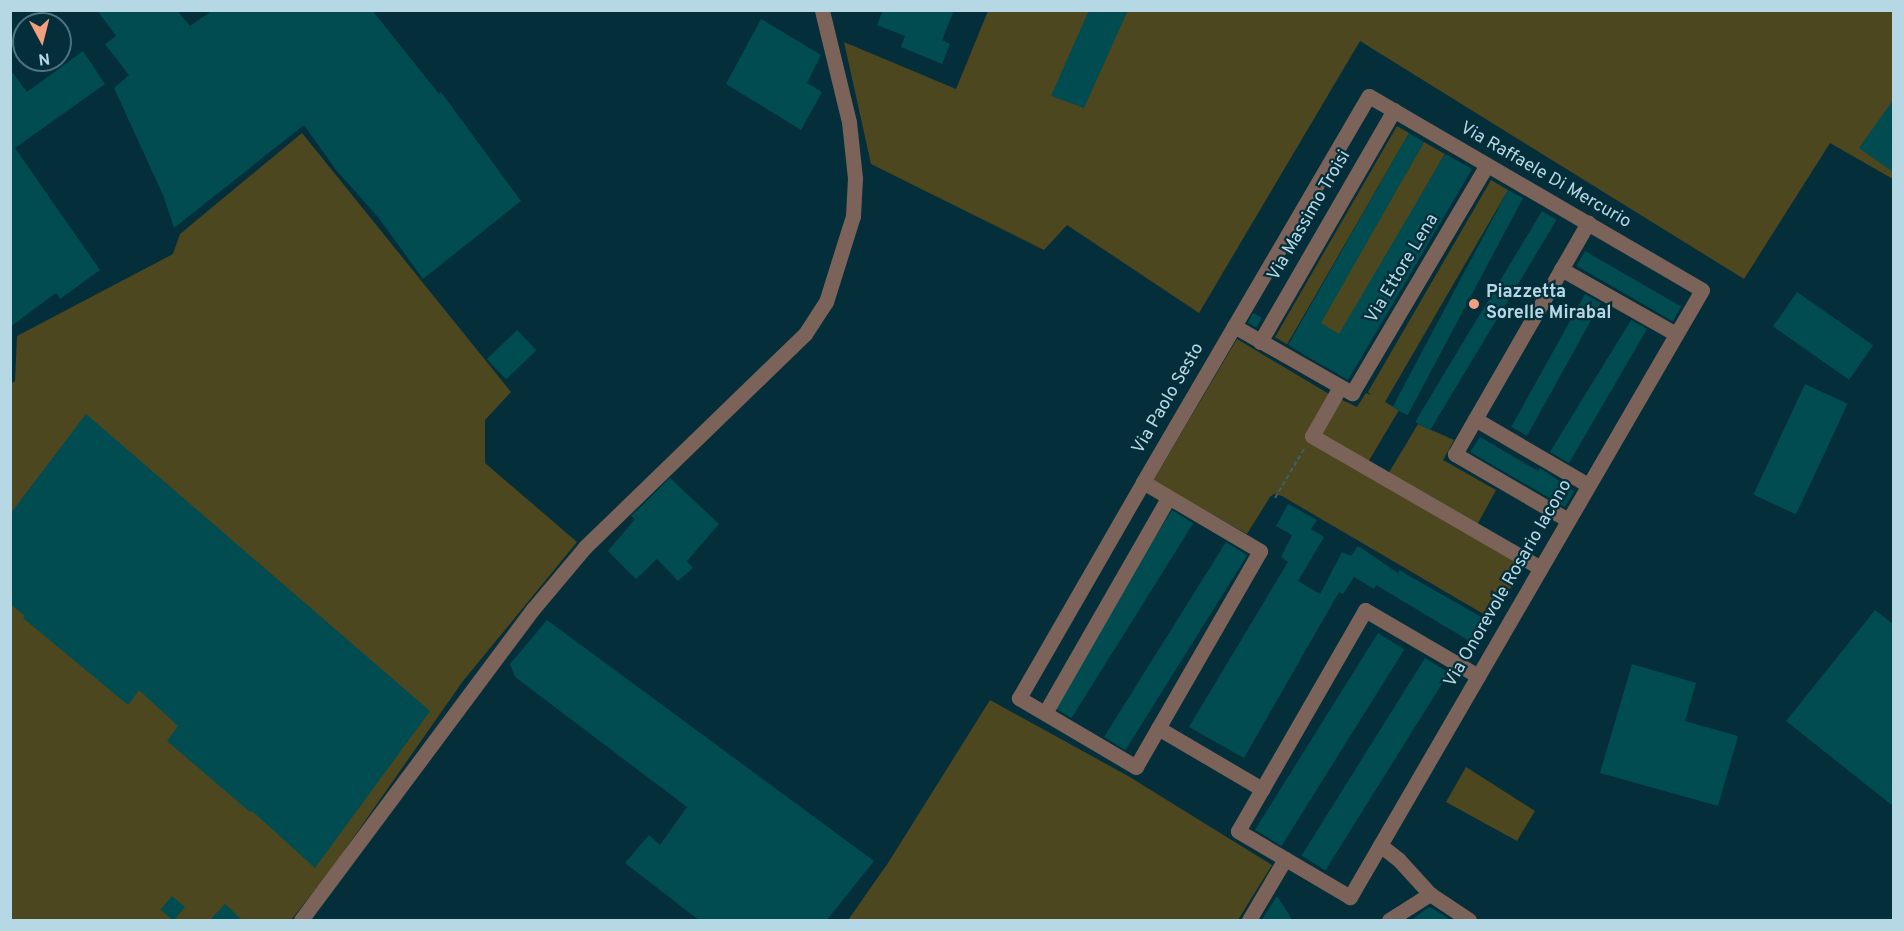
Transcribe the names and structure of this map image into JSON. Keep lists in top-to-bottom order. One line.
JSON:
{"streets":{"street":["Via Raffaele Di Mercurio","Via Massimo Troisi","Via Ettore Lena","Via Paolo Sesto","Via Onorevole Rosario Iacono"]},"crossings":[["Via Raffaele Di Mercurio","Via Massimo Troisi"],["Via Raffaele Di Mercurio","Via Ettore Lena"],["Via Raffaele Di Mercurio","Via Paolo Sesto"],["Via Raffaele Di Mercurio","Via Onorevole Rosario Iacono"]],"places":["Piazzetta Sorelle Mirabal"],"north":"bottom"}
